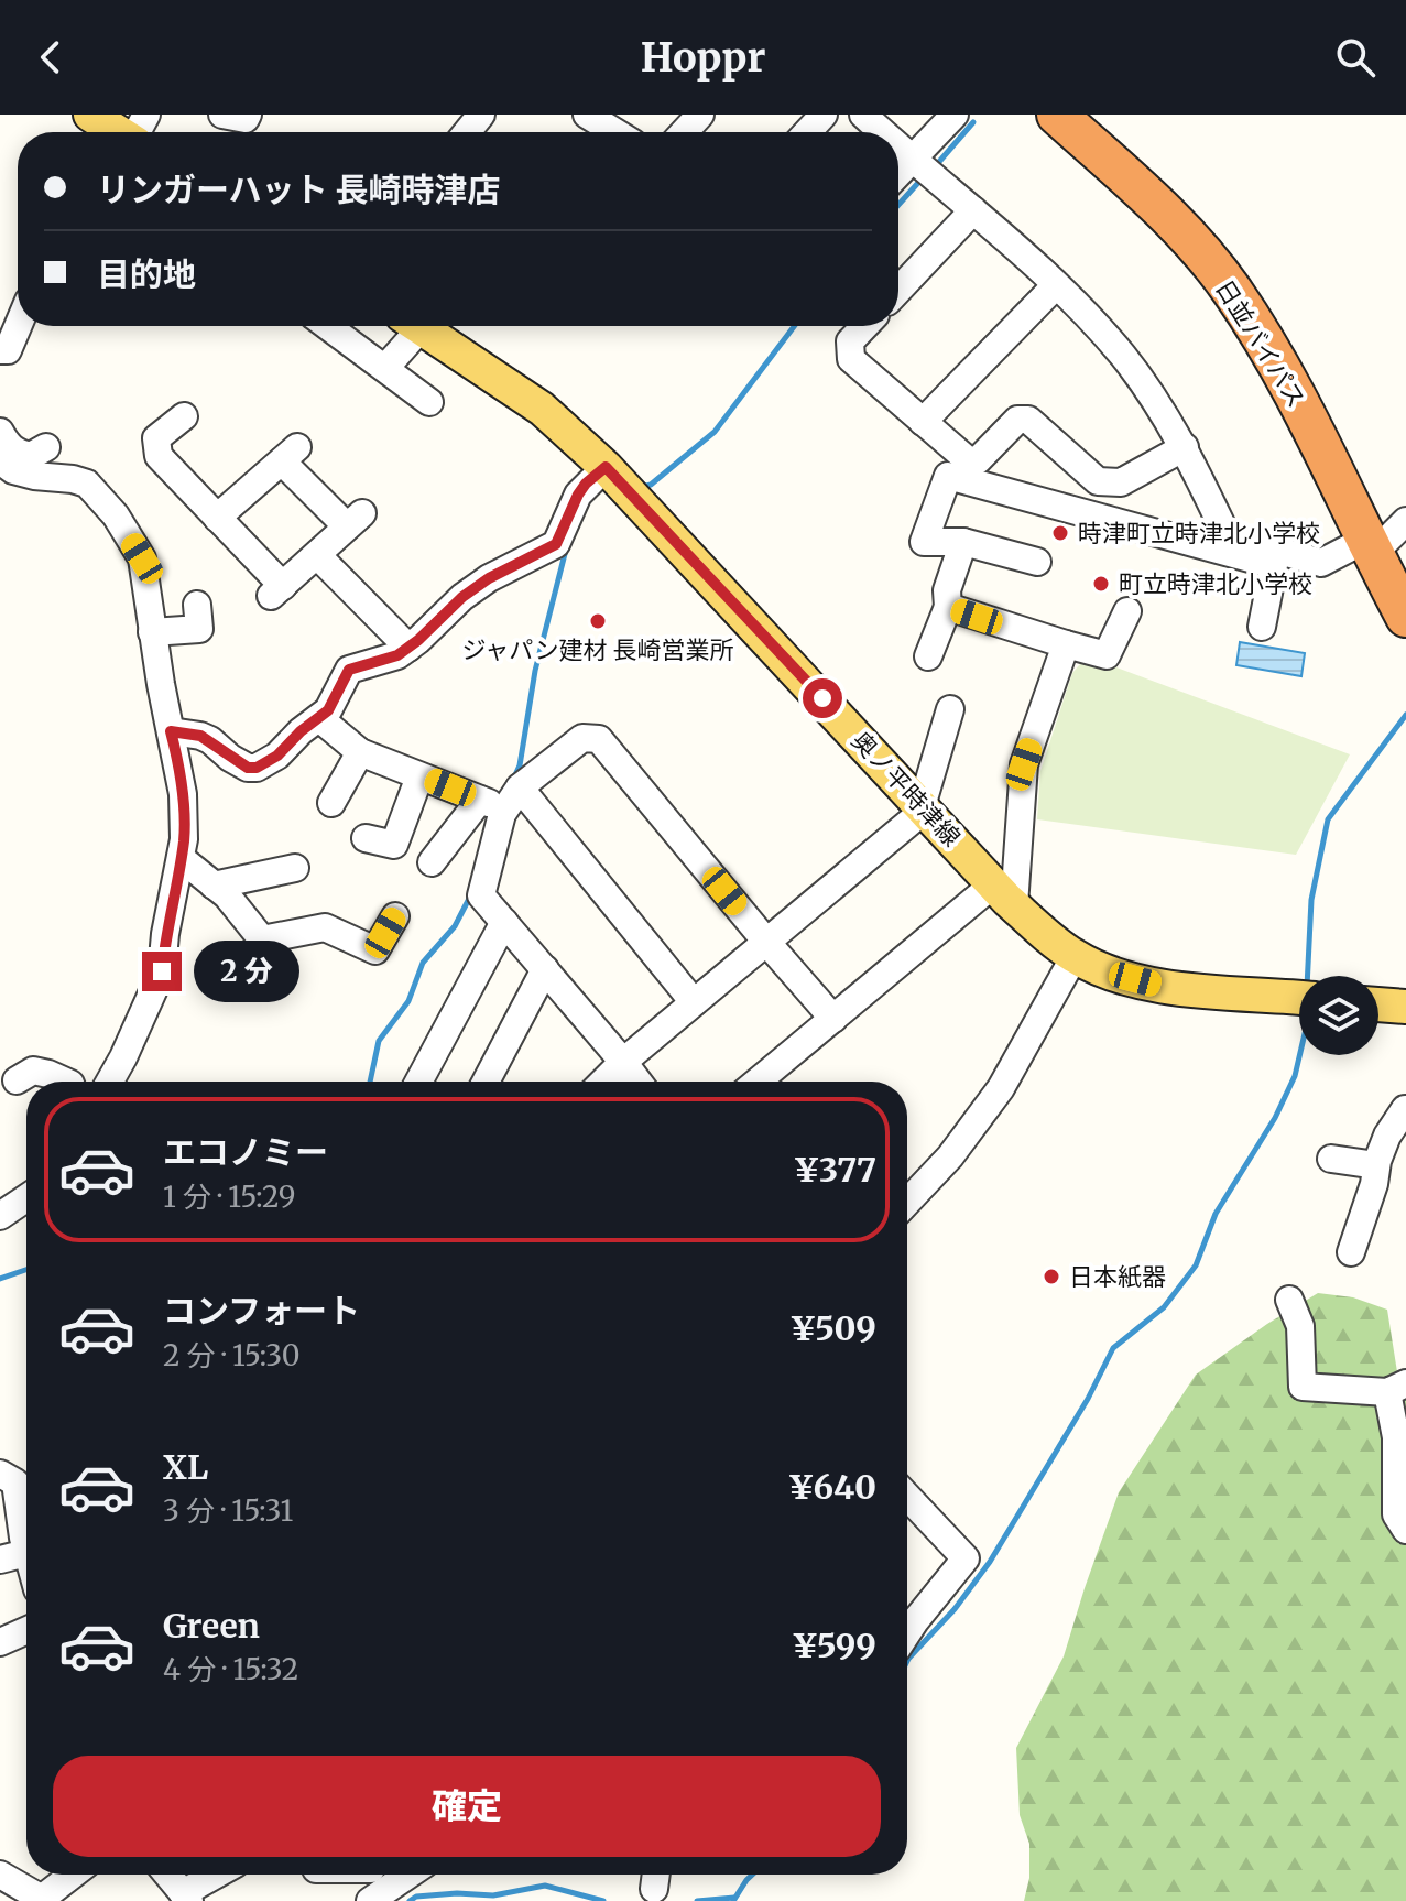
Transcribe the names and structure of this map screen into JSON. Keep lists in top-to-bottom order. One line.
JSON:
{"streets":{"highway":["日並バイパス"],"main road":["奥ノ平時津線"]},"places":["時津町立時津北小学校","町立時津北小学校","ジャパン建材 長崎営業所","日本紙器"],"page":{"header":"Hoppr","banner":["リンガーハット 長崎時津店","目的地"],"bubble":"2 分","list":[{"name":"エコノミー","note":"1 分 · 15:29","value":"¥377"},{"name":"コンフォート","note":"2 分 · 15:30","value":"¥509"},{"name":"XL","note":"3 分 · 15:31","value":"¥640"},{"name":"Green","note":"4 分 · 15:32","value":"¥599"}],"buttons":"確定"}}
